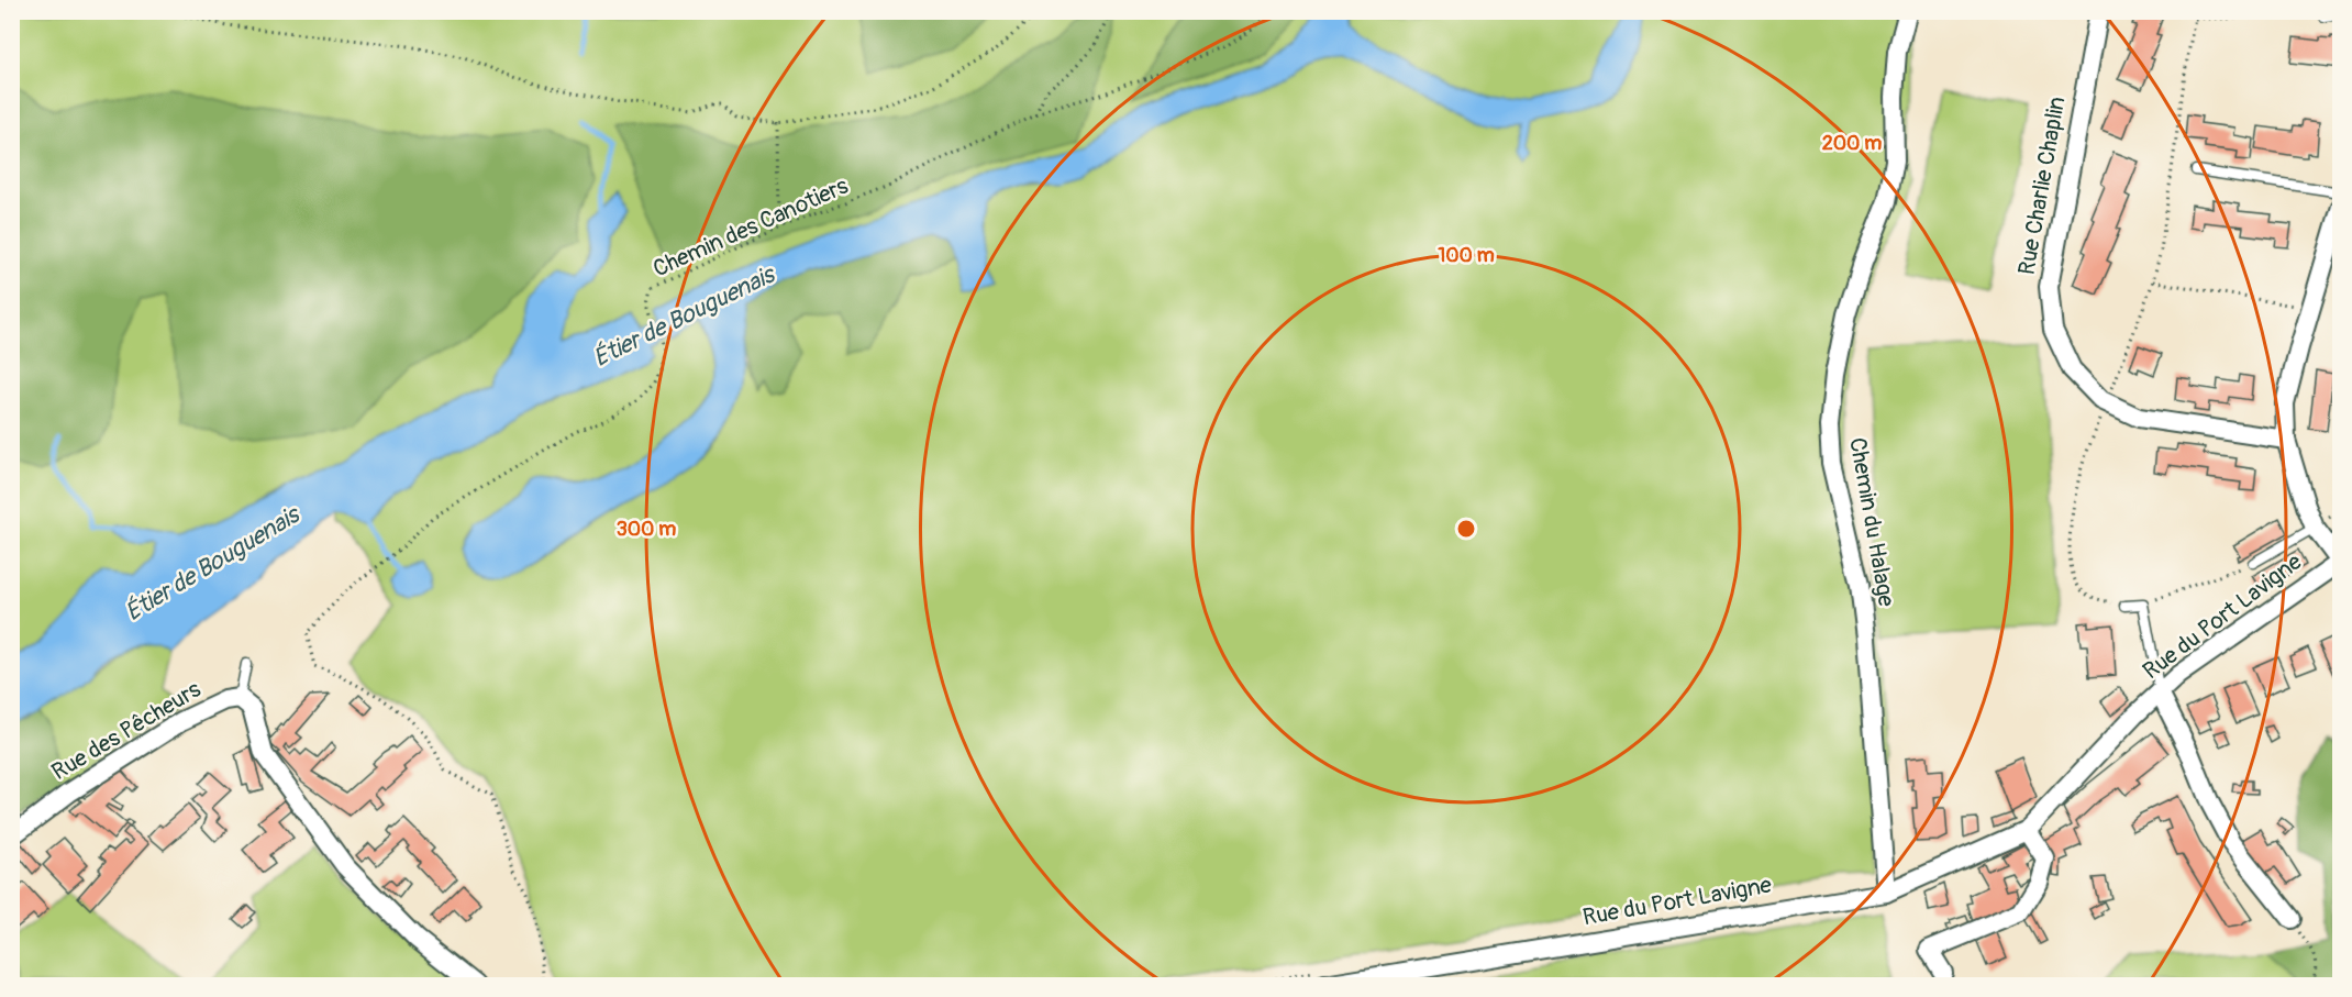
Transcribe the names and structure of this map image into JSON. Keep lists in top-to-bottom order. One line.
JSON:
{"streets":{"street":["Rue Charlie Chaplin","Chemin du Halage","Rue du Port Lavigne","Rue des Pêcheurs"],"path":["Chemin des Canotiers"]},"crossings":[["Chemin du Halage","Rue du Port Lavigne"]],"water":["Étier de Bouguenais"],"rings":["200 m","100 m","300 m"]}
